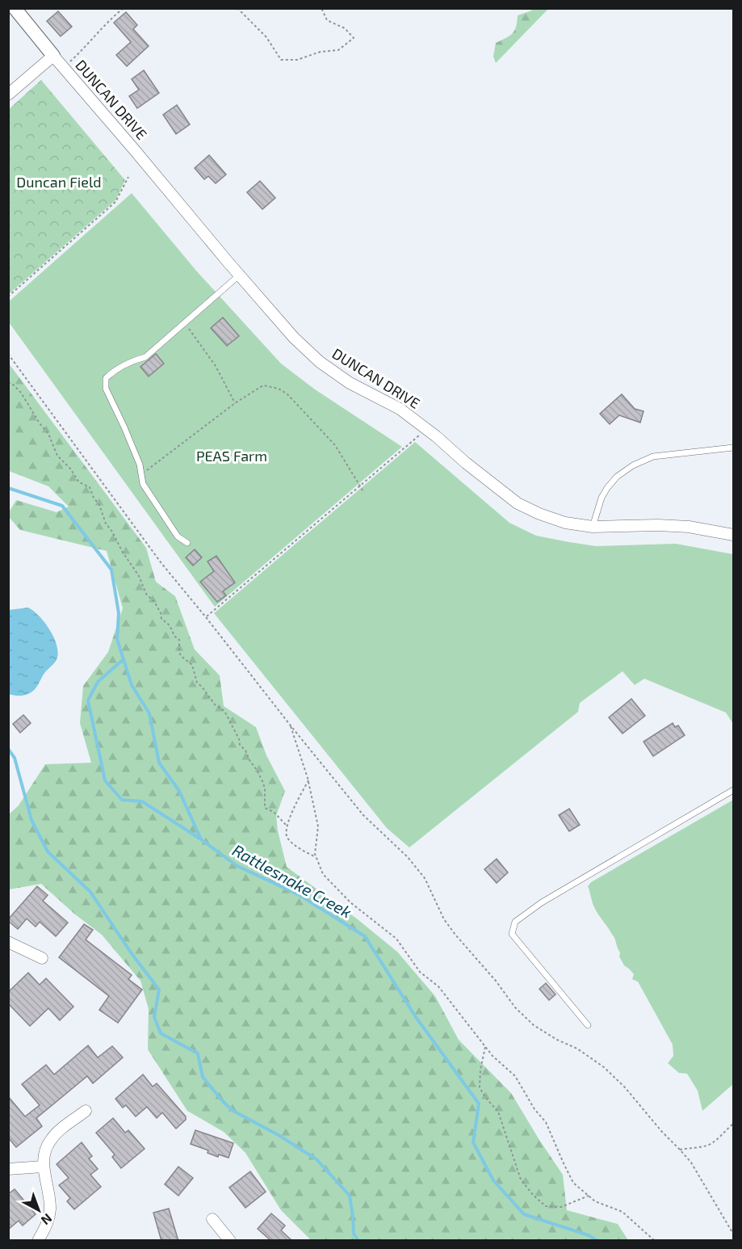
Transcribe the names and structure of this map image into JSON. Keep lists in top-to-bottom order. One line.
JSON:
{"streets":{"street":["DUNCAN DRIVE"]},"water":["Rattlesnake Creek"],"parks":["Duncan Field","PEAS Farm"],"north":"bottom right"}
